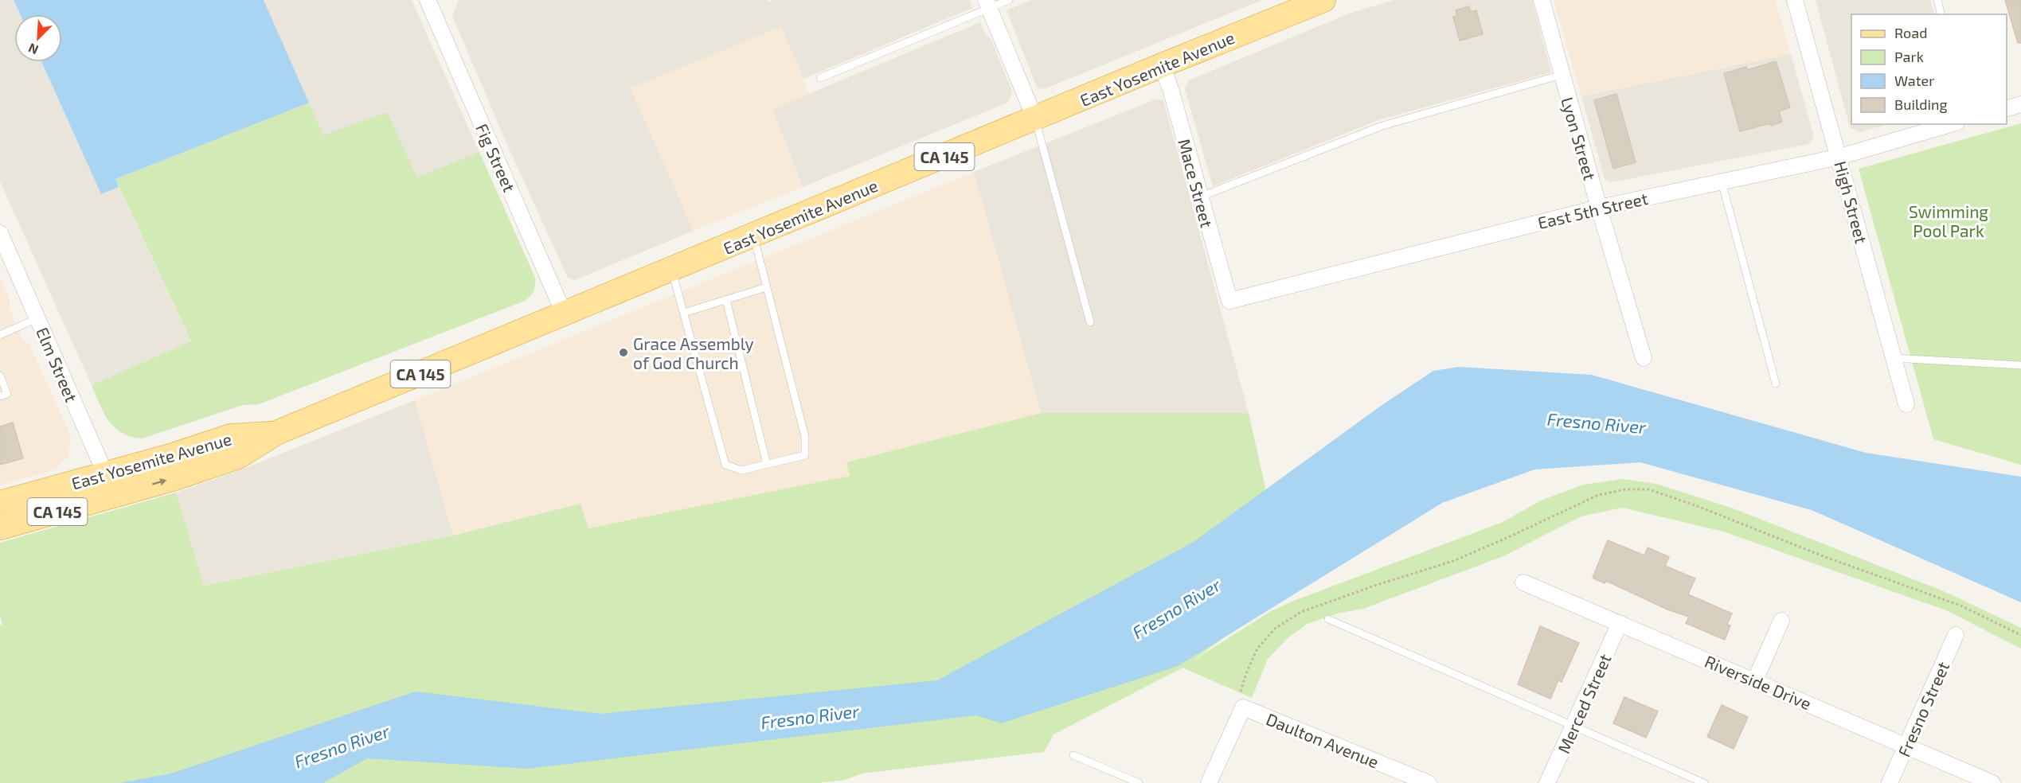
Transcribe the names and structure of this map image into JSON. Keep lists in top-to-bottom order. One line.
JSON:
{"streets":{"main road":["East Yosemite Avenue","CA 145"],"street":["Lyon Street","Fig Street","Mace Street","High Street","East 5th Street","Elm Street","Riverside Drive","Merced Street","Fresno Street","Daulton Avenue"]},"crossings":[["East Yosemite Avenue","Fig Street"],["East Yosemite Avenue","Mace Street"],["East Yosemite Avenue","Elm Street"],["Lyon Street","East 5th Street"],["Mace Street","East 5th Street"],["High Street","East 5th Street"],["Riverside Drive","Merced Street"],["Riverside Drive","Fresno Street"]],"water":["Fresno River"],"parks":["Swimming Pool Park"],"places":["Grace Assembly of God Church"],"legend":["Road","Park","Water","Building"],"north":"bottom left"}
